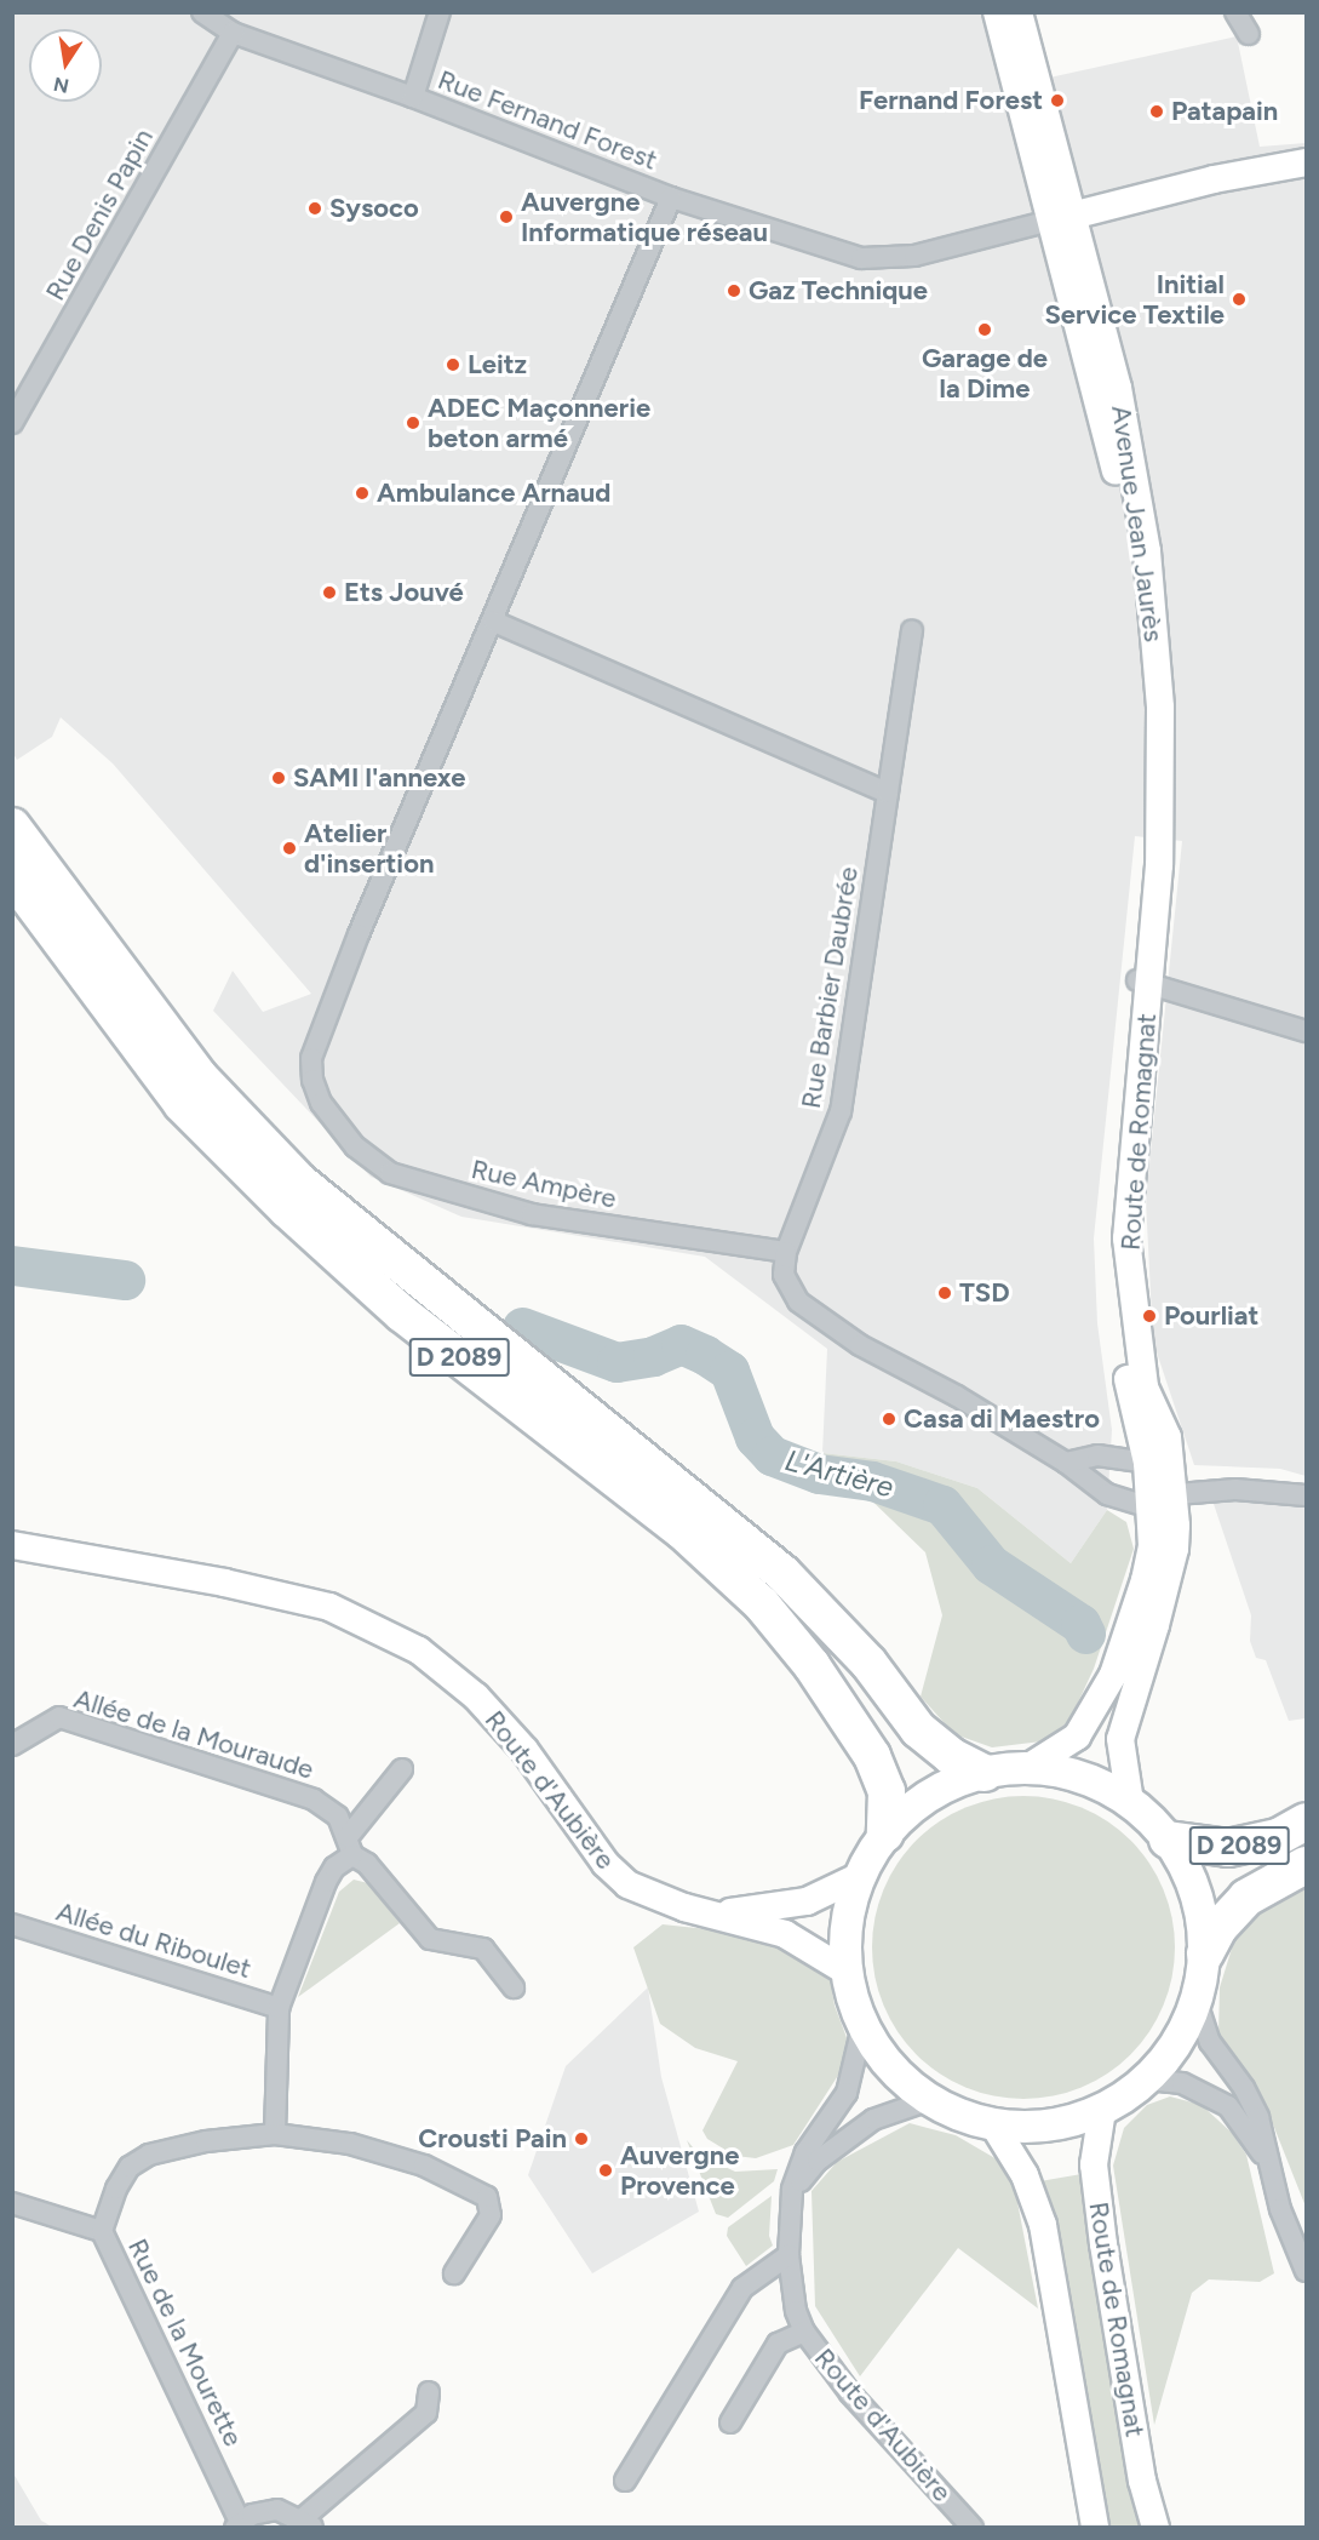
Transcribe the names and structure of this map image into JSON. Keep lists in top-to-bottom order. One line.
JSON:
{"streets":{"highway":["D 2089"],"main road":["Avenue Jean Jaurès","Route de Romagnat","Route d'Aubière"],"street":["Rue Fernand Forest","Rue Denis Papin","Rue Barbier Daubrée","Rue Ampère","Allée de la Mouraude","Allée du Riboulet","Rue de la Mourette"]},"crossings":[["Rue Fernand Forest","Rue Denis Papin"],["Rue Fernand Forest","Avenue Jean Jaurès"],["Avenue Jean Jaurès","Route de Romagnat"],["Rue Barbier Daubrée","Route de Romagnat"],["Rue Barbier Daubrée","Rue Ampère"]],"water":["L'Artière"],"places":["Fernand Forest","Patapain","Sysoco","Auvergne Informatique réseau","Gaz Technique","Initial Service Textile","Garage de la Dime","Leitz","ADEC Maçonnerie beton armé","Ambulance Arnaud","Ets Jouvé","SAMI l'annexe","Atelier d'insertion","TSD","Pourliat","Casa di Maestro","Crousti Pain","Auvergne Provence"],"north":"bottom"}
